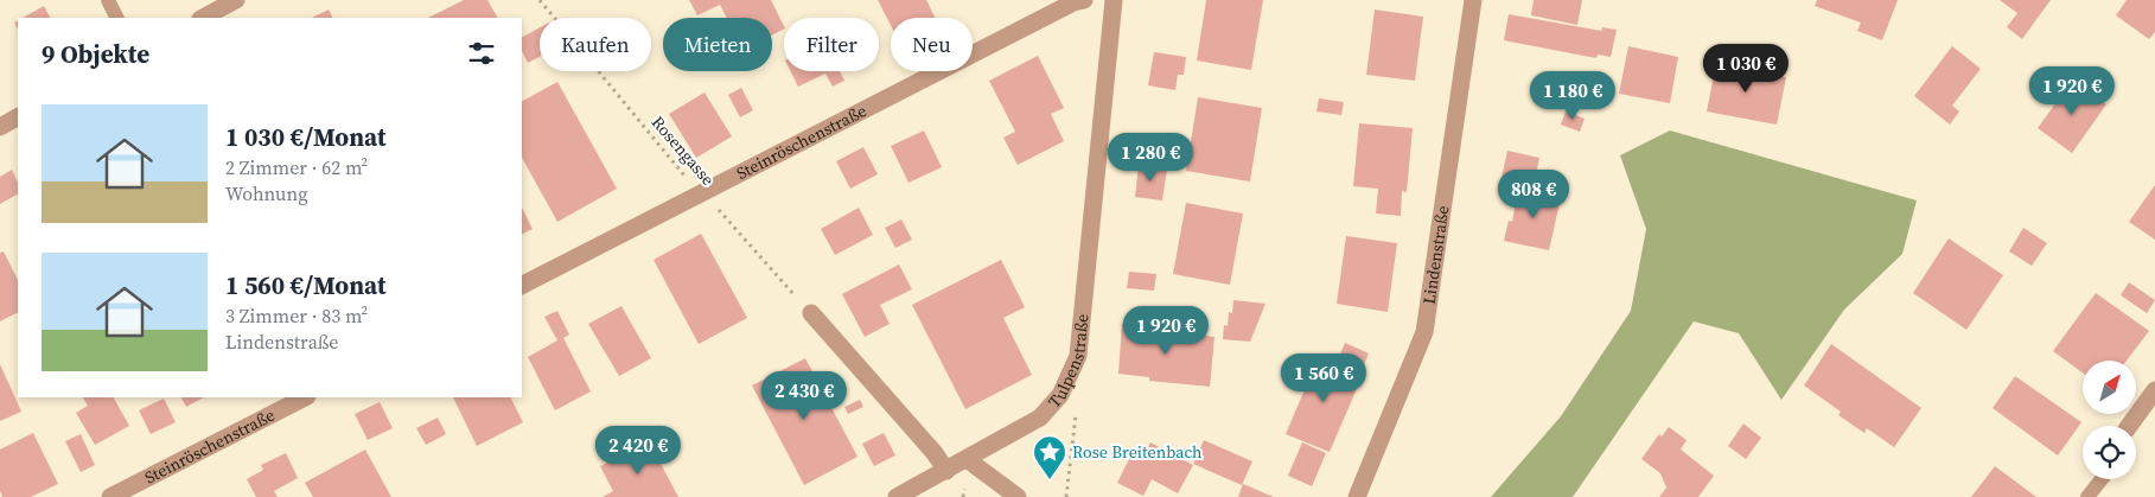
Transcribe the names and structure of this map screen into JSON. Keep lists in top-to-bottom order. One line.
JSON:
{"streets":{"street":["Steinröschenstraße","Lindenstraße","Tulpenstraße"],"path":["Rosengasse"]},"crossings":[["Steinröschenstraße","Rosengasse"]],"places":{"place":["Rose Breitenbach"]},"north":"top right","page":{"chip":["Kaufen","Mieten","Filter","Neu"],"heading":"9 Objekte","price":["1 030 €","1 920 €","1 180 €","1 280 €","808 €","1 920 €","1 560 €","2 430 €","2 420 €"],"list":[{"name":"1 030 €/Monat","note":"2 Zimmer · 62 m² · Wohnung"},{"name":"1 560 €/Monat","note":"3 Zimmer · 83 m² · Lindenstraße"}]}}
